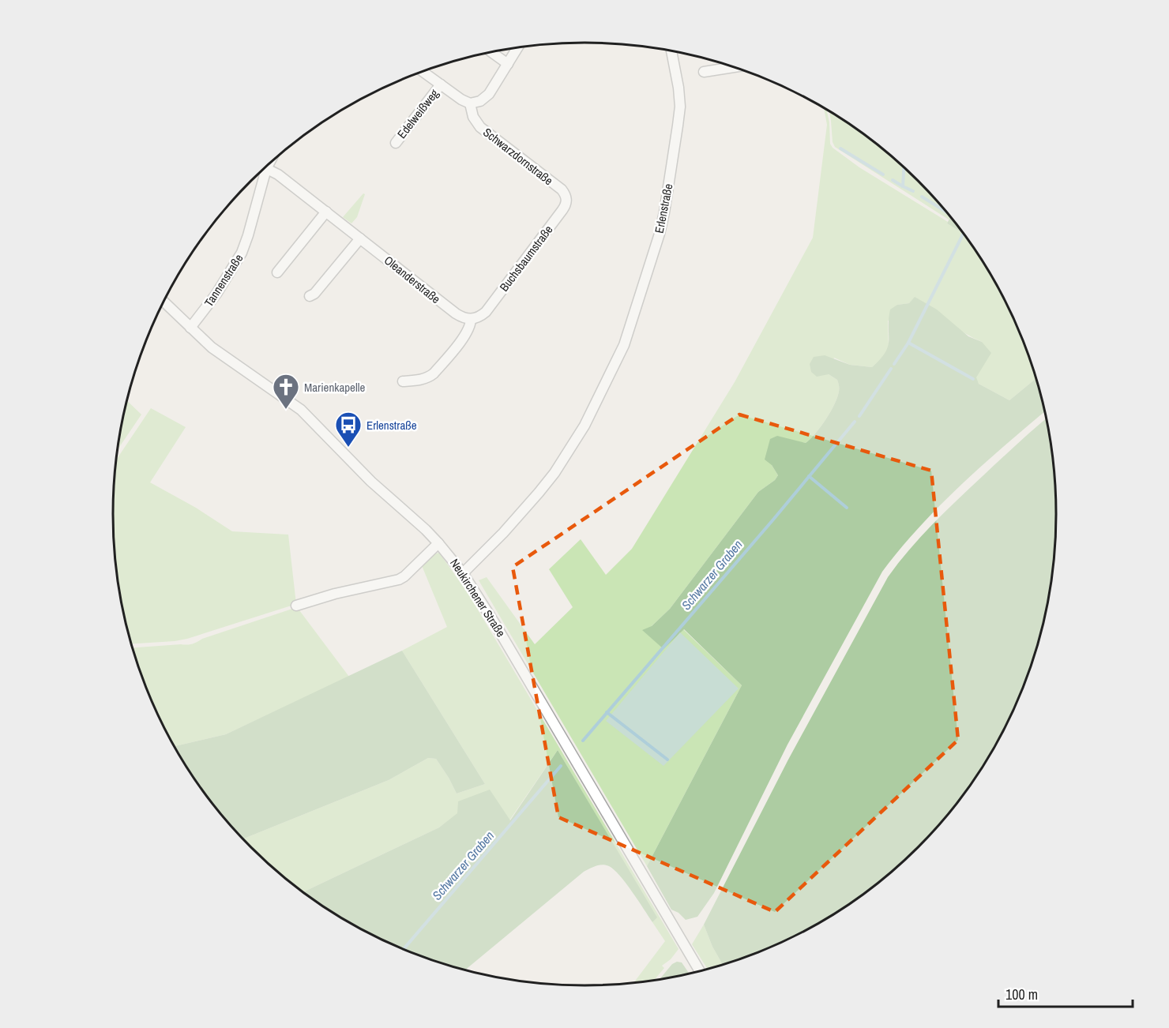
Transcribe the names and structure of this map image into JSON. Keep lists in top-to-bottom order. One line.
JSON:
{"streets":{"street":["Edelweißweg","Schwarzdornstraße","Erlenstraße","Buchsbaumstraße","Oleanderstraße","Tannenstraße","Neukirchener Straße"]},"crossings":[["Schwarzdornstraße","Buchsbaumstraße"],["Erlenstraße","Neukirchener Straße"],["Buchsbaumstraße","Oleanderstraße"],["Tannenstraße","Neukirchener Straße"]],"water":["Schwarzer Graben"],"places":{"church":["Marienkapelle"],"bus stop":["Erlenstraße"]},"scale_bar":"100 m"}
